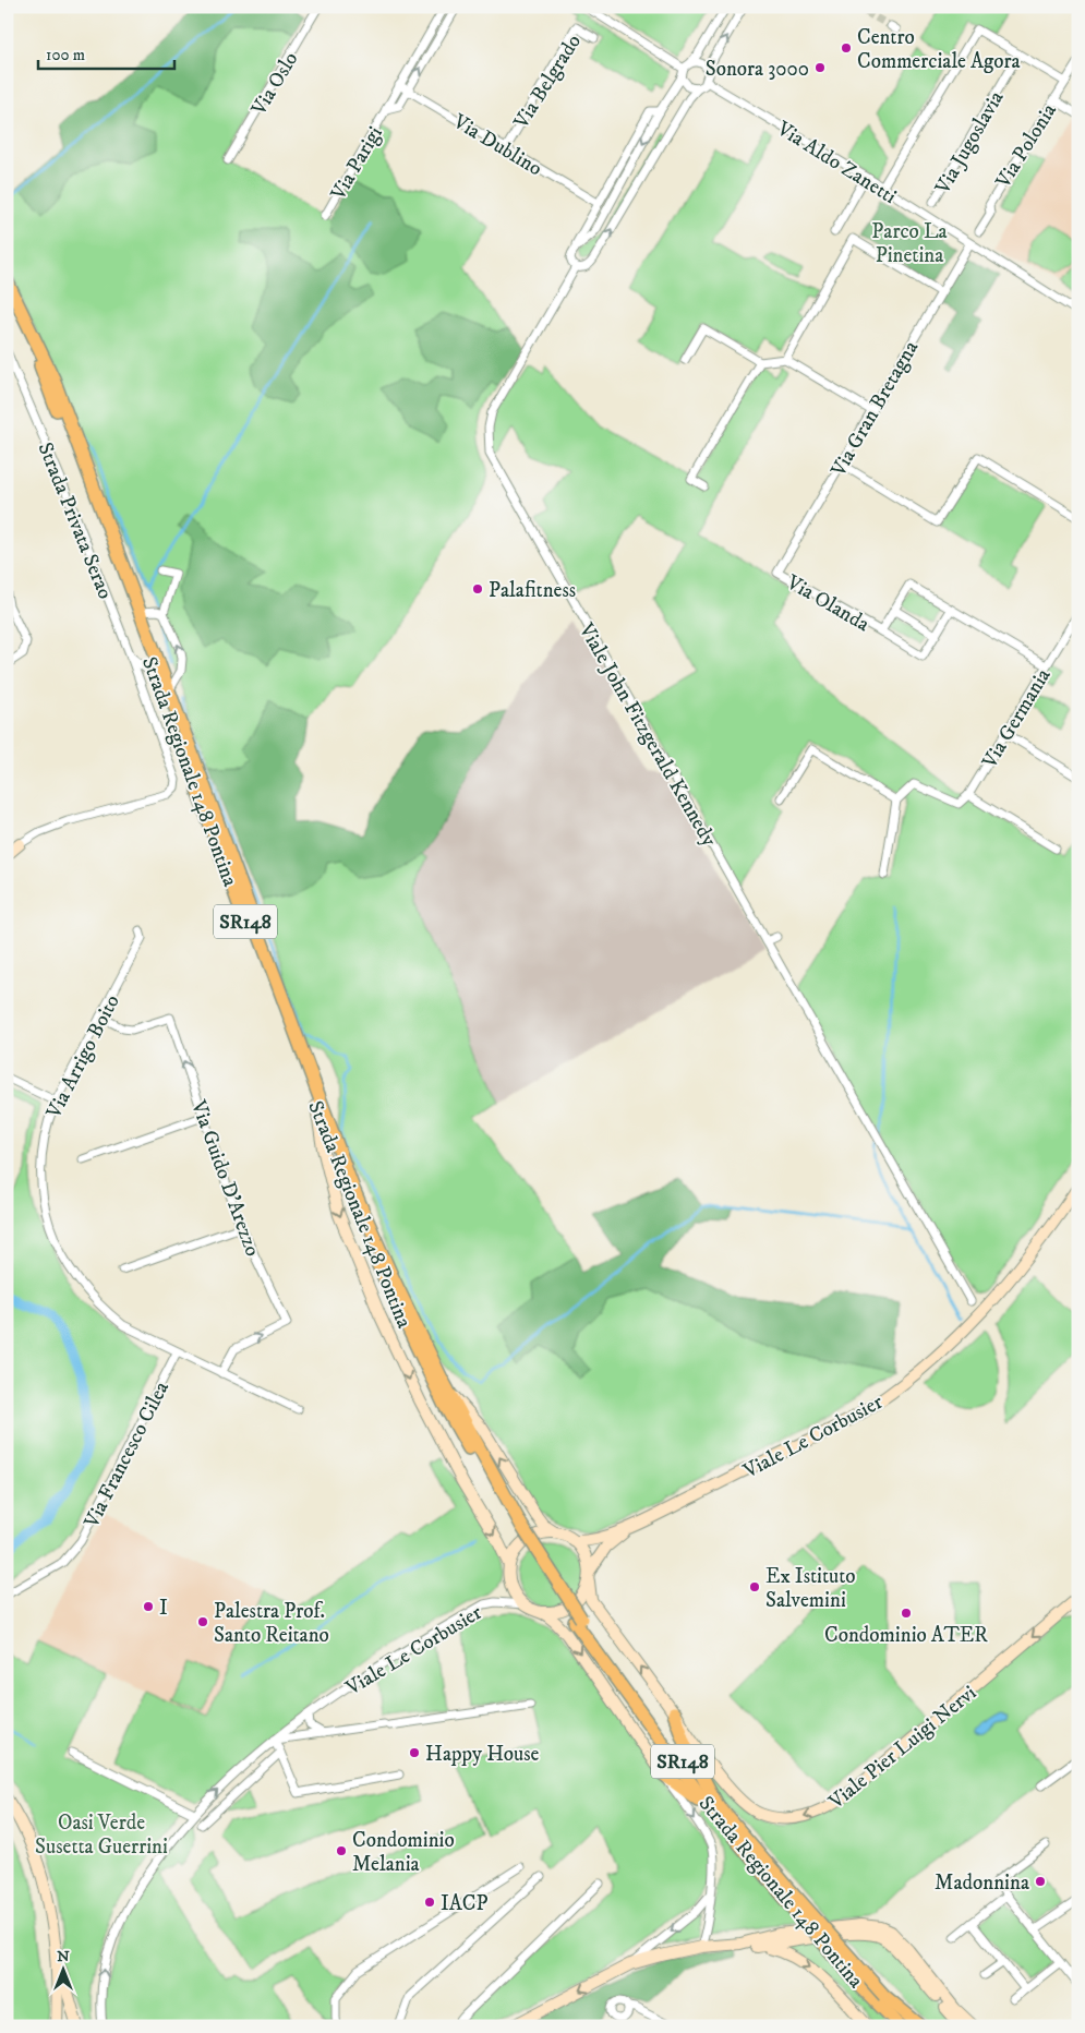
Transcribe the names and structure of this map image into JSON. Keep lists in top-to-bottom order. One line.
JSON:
{"streets":{"main road":["Strada Regionale 148 Pontina","SR148"],"street":["Via Belgrado","Via Oslo","Via Jugoslavia","Via Dublino","Via Polonia","Via Aldo Zanetti","Via Parigi","Via Gran Bretagna","Strada Privata Serao","Via Olanda","Via Germania","Viale John Fitzgerald Kennedy","Via Arrigo Boito","Via Guido D'Arezzo","Viale Le Corbusier","Via Francesco Cilea","Viale Pier Luigi Nervi"]},"crossings":[["Via Belgrado","Via Dublino"],["Via Dublino","Via Parigi"],["Via Aldo Zanetti","Via Gran Bretagna"],["Via Aldo Zanetti","Viale John Fitzgerald Kennedy"],["Via Gran Bretagna","Via Olanda"],["Strada Privata Serao","Strada Regionale 148 Pontina"],["Via Olanda","Via Germania"],["Via Arrigo Boito","Via Guido D'Arezzo"],["Via Arrigo Boito","Via Francesco Cilea"],["Viale Le Corbusier","Viale Pier Luigi Nervi"]],"parks":["Parco La Pinetina","Oasi Verde Susetta Guerrini"],"places":["Centro Commerciale Agora","Sonora 3000","Palafitness","Ex Istituto Salvemini","I","Condominio ATER","Palestra Prof. Santo Reitano","Happy House","Condominio Melania","Madonnina","IACP"],"scale_bar":"100 m","north":"top"}
